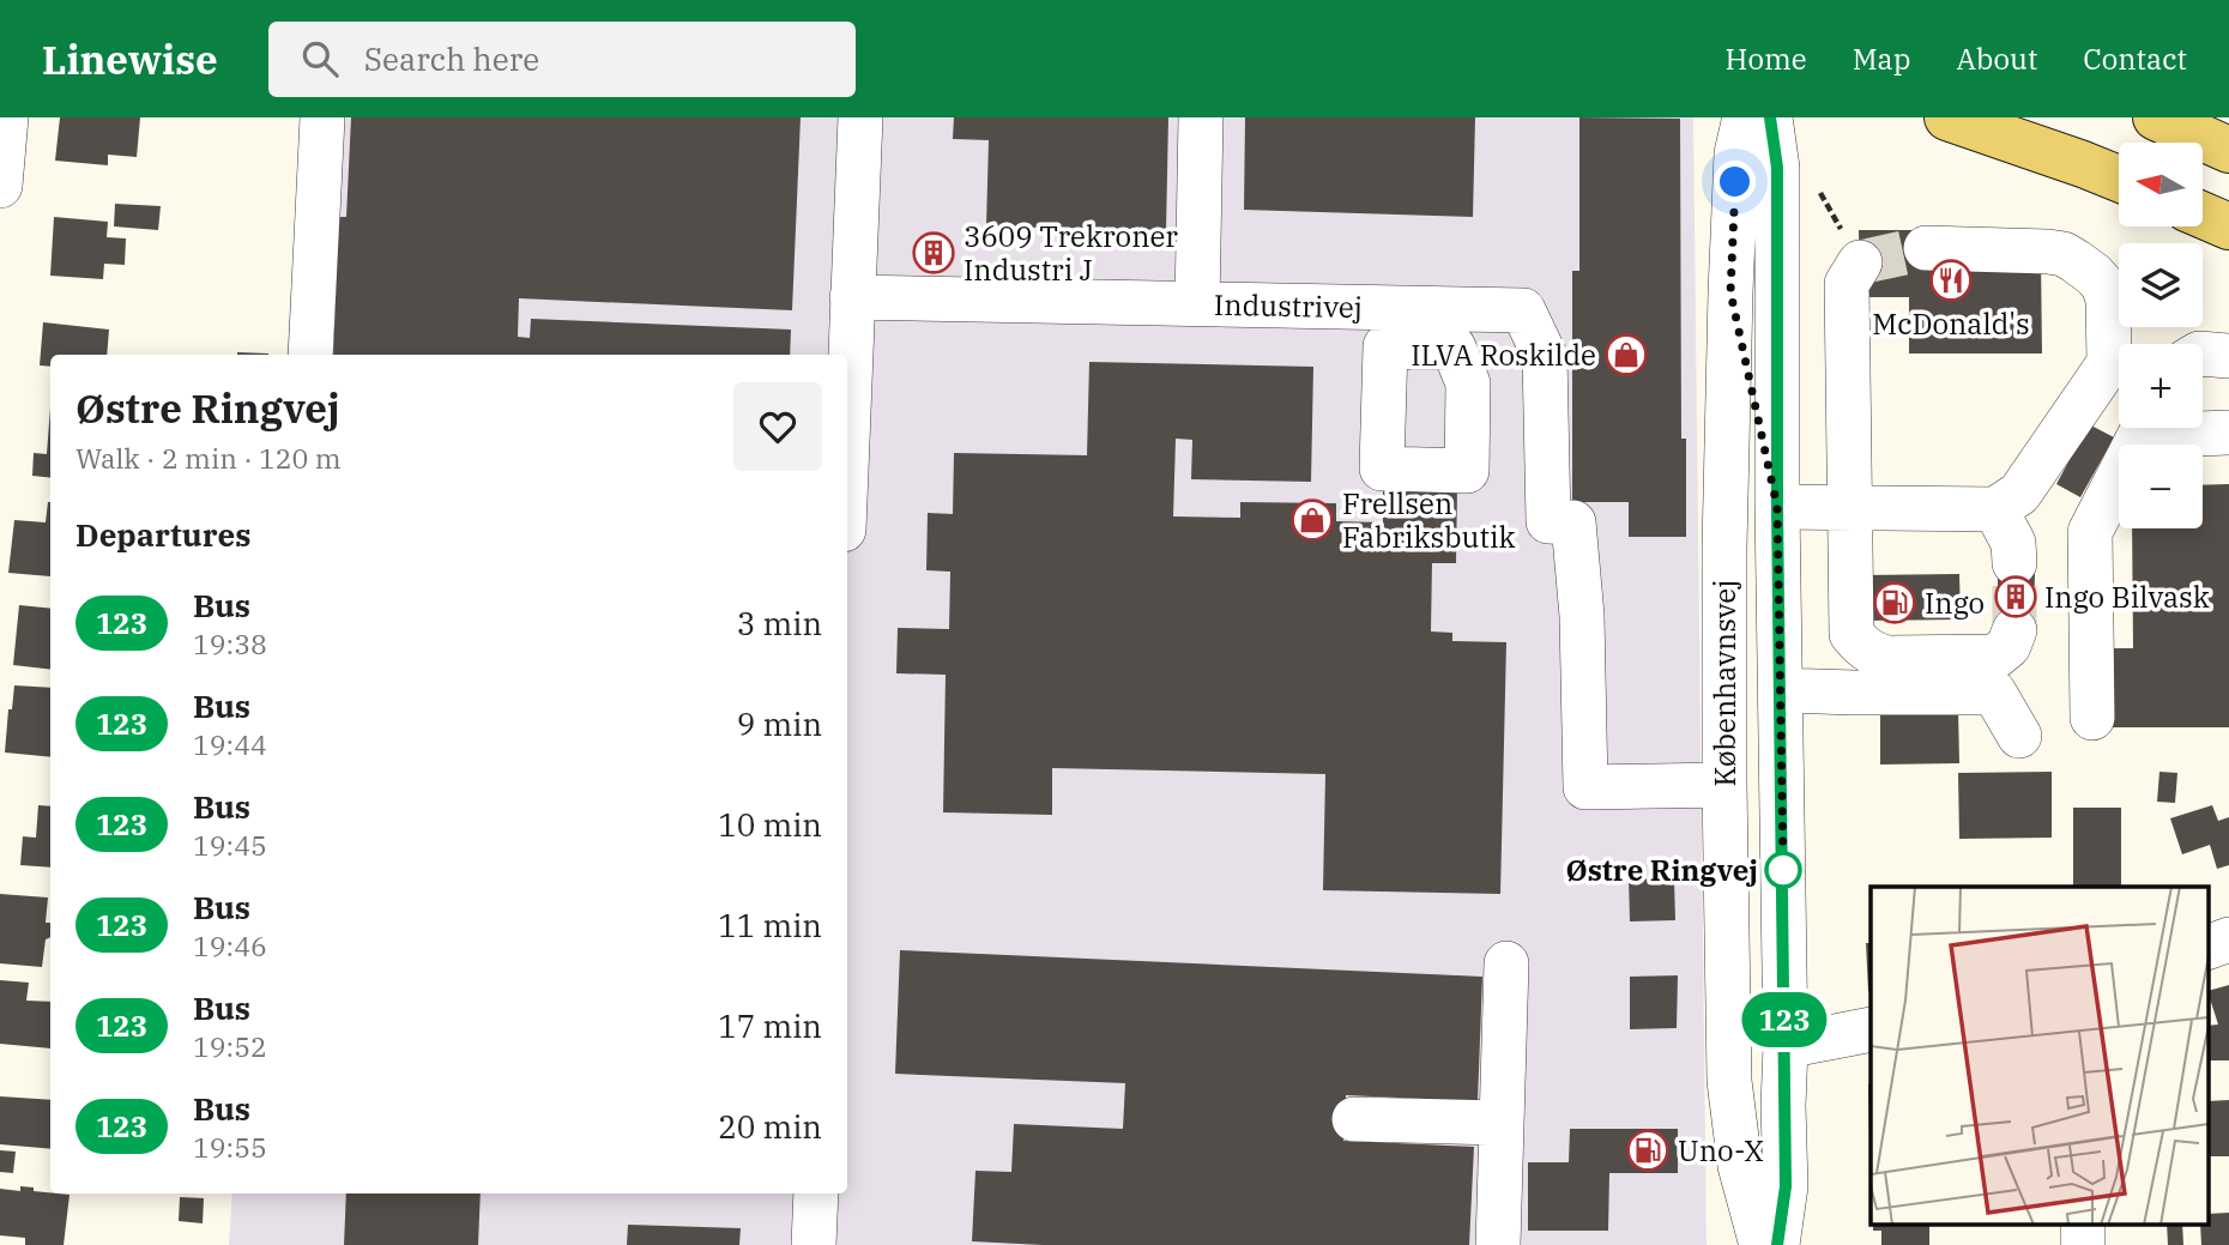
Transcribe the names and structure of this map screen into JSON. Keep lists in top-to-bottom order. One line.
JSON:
{"streets":{"street":["Industrivej","Københavnsvej"]},"crossings":[["Industrivej","Københavnsvej"]],"places":{"building":["3609 Trekroner Industri J","Ingo Bilvask"],"restaurant":["McDonald's"],"shop":["ILVA Roskilde","Frellsen Fabriksbutik"],"fuel station":["Ingo","Uno-X"],"other":["Østre Ringvej"]},"lines":["bus line 123"],"north":"left","page":{"header":"Linewise","search":"Search here","nav":["Home","Map","About","Contact"],"on_map":"123","map_buttons":["+","−"],"heading":[["Østre Ringvej","Walk · 2 min · 120 m"],"Departures"],"list":[{"mark":"123","name":"Bus","note":"19:38","value":"3 min"},{"mark":"123","name":"Bus","note":"19:44","value":"9 min"},{"mark":"123","name":"Bus","note":"19:45","value":"10 min"},{"mark":"123","name":"Bus","note":"19:46","value":"11 min"},{"mark":"123","name":"Bus","note":"19:52","value":"17 min"},{"mark":"123","name":"Bus","note":"19:55","value":"20 min"}]}}
